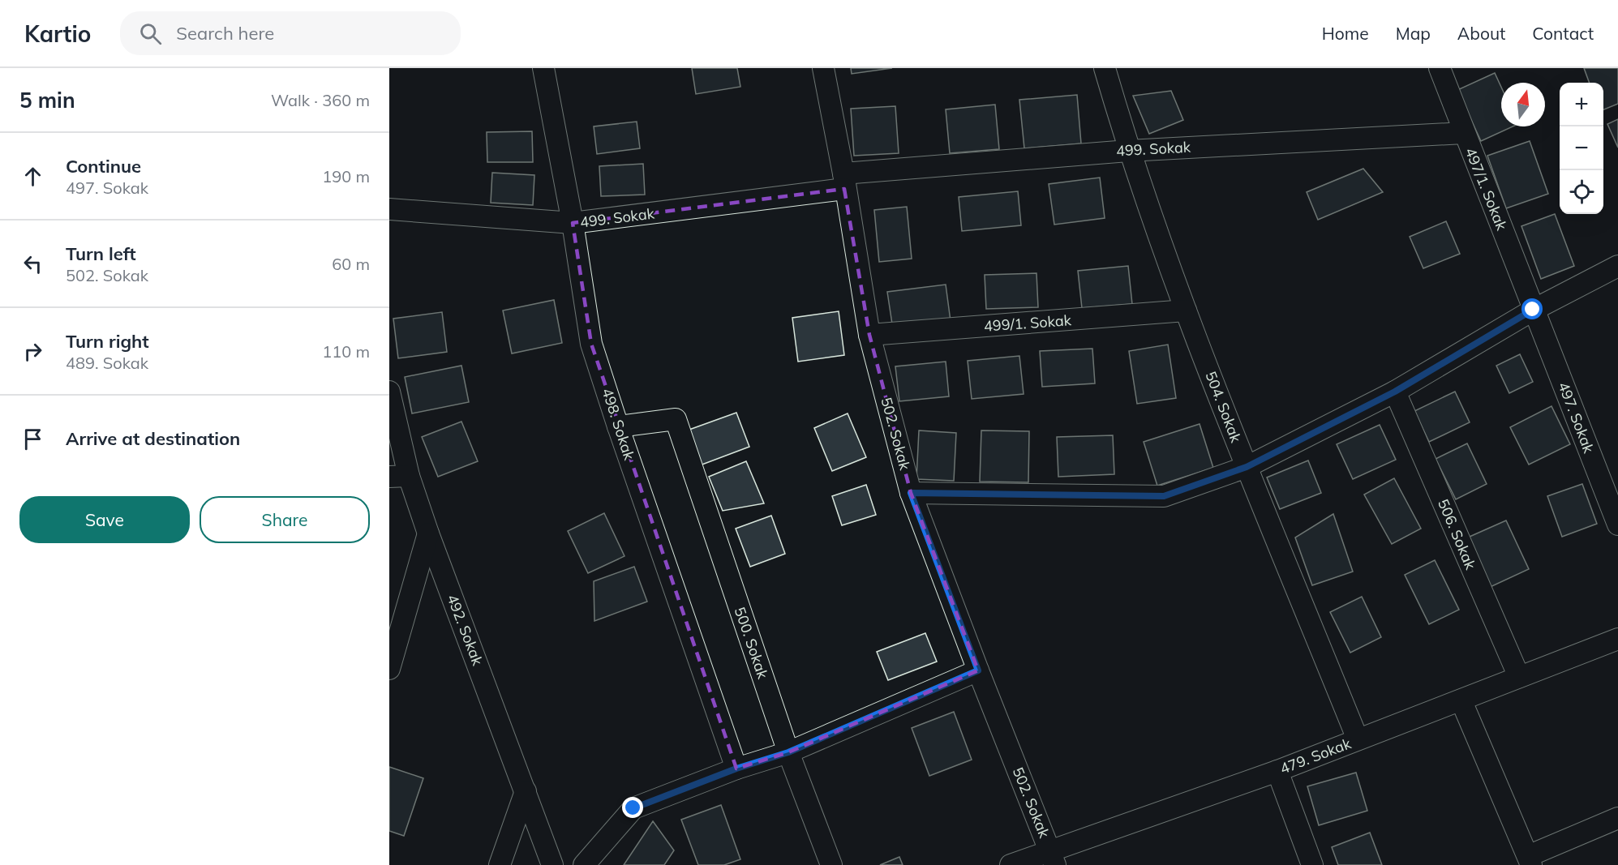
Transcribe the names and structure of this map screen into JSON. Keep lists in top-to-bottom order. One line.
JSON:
{"streets":{"street":["499. Sokak","497/1. Sokak","499/1. Sokak","504. Sokak","497. Sokak","498. Sokak","502. Sokak","506. Sokak","492. Sokak","500. Sokak","479. Sokak"]},"crossings":[["499. Sokak","497/1. Sokak"],["499. Sokak","504. Sokak"],["499. Sokak","498. Sokak"],["499. Sokak","502. Sokak"],["497/1. Sokak","497. Sokak"],["499/1. Sokak","504. Sokak"],["499/1. Sokak","502. Sokak"],["504. Sokak","479. Sokak"],["498. Sokak","500. Sokak"],["502. Sokak","479. Sokak"],["506. Sokak","479. Sokak"]],"north":"top","page":{"header":"Kartio","search":"Search here","nav":["Home","Map","About","Contact"],"heading":["5 min","Walk · 360 m"],"map_buttons":["+","−"],"list":[["Continue","497. Sokak","190 m"],["Turn left","502. Sokak","60 m"],["Turn right","489. Sokak","110 m"],"Arrive at destination"],"buttons":["Save","Share"]}}
